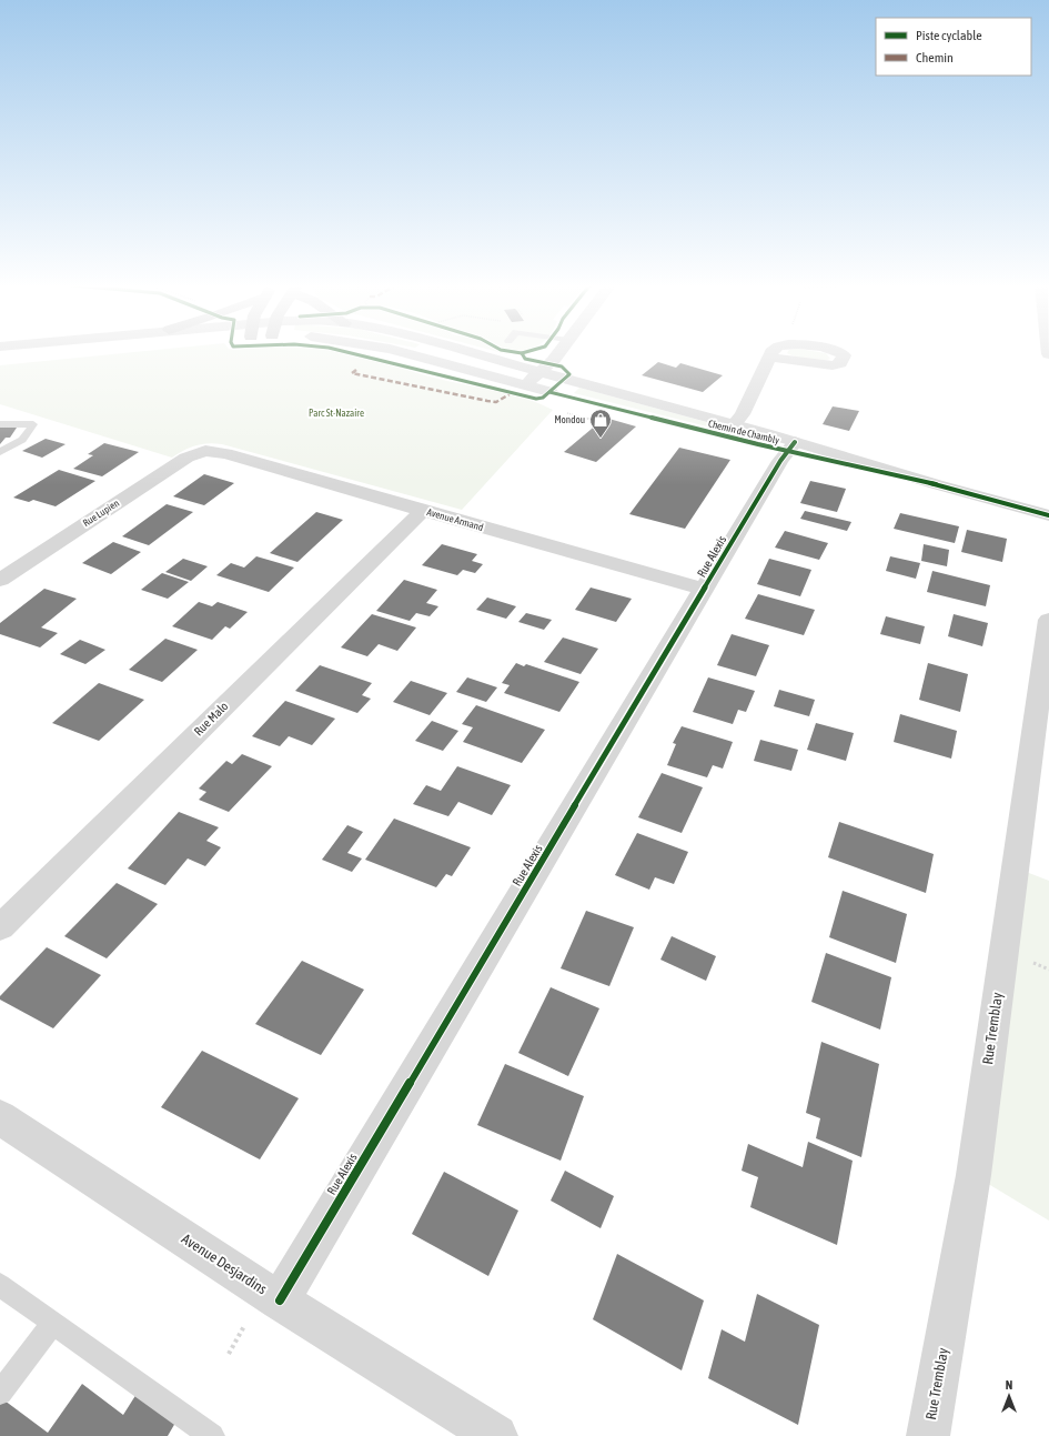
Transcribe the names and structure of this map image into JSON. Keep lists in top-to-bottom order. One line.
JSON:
{"streets":{"street":["Chemin de Chambly","Rue Lupien","Avenue Armand","Rue Alexis","Rue Malo","Rue Tremblay","Avenue Desjardins"]},"crossings":[["Chemin de Chambly","Rue Alexis"],["Rue Lupien","Avenue Armand"],["Avenue Armand","Rue Alexis"],["Avenue Armand","Rue Malo"],["Rue Alexis","Avenue Desjardins"]],"parks":["Parc St-Nazaire"],"places":{"shop":["Mondou"]},"legend":["Piste cyclable","Chemin"],"north":"top"}
